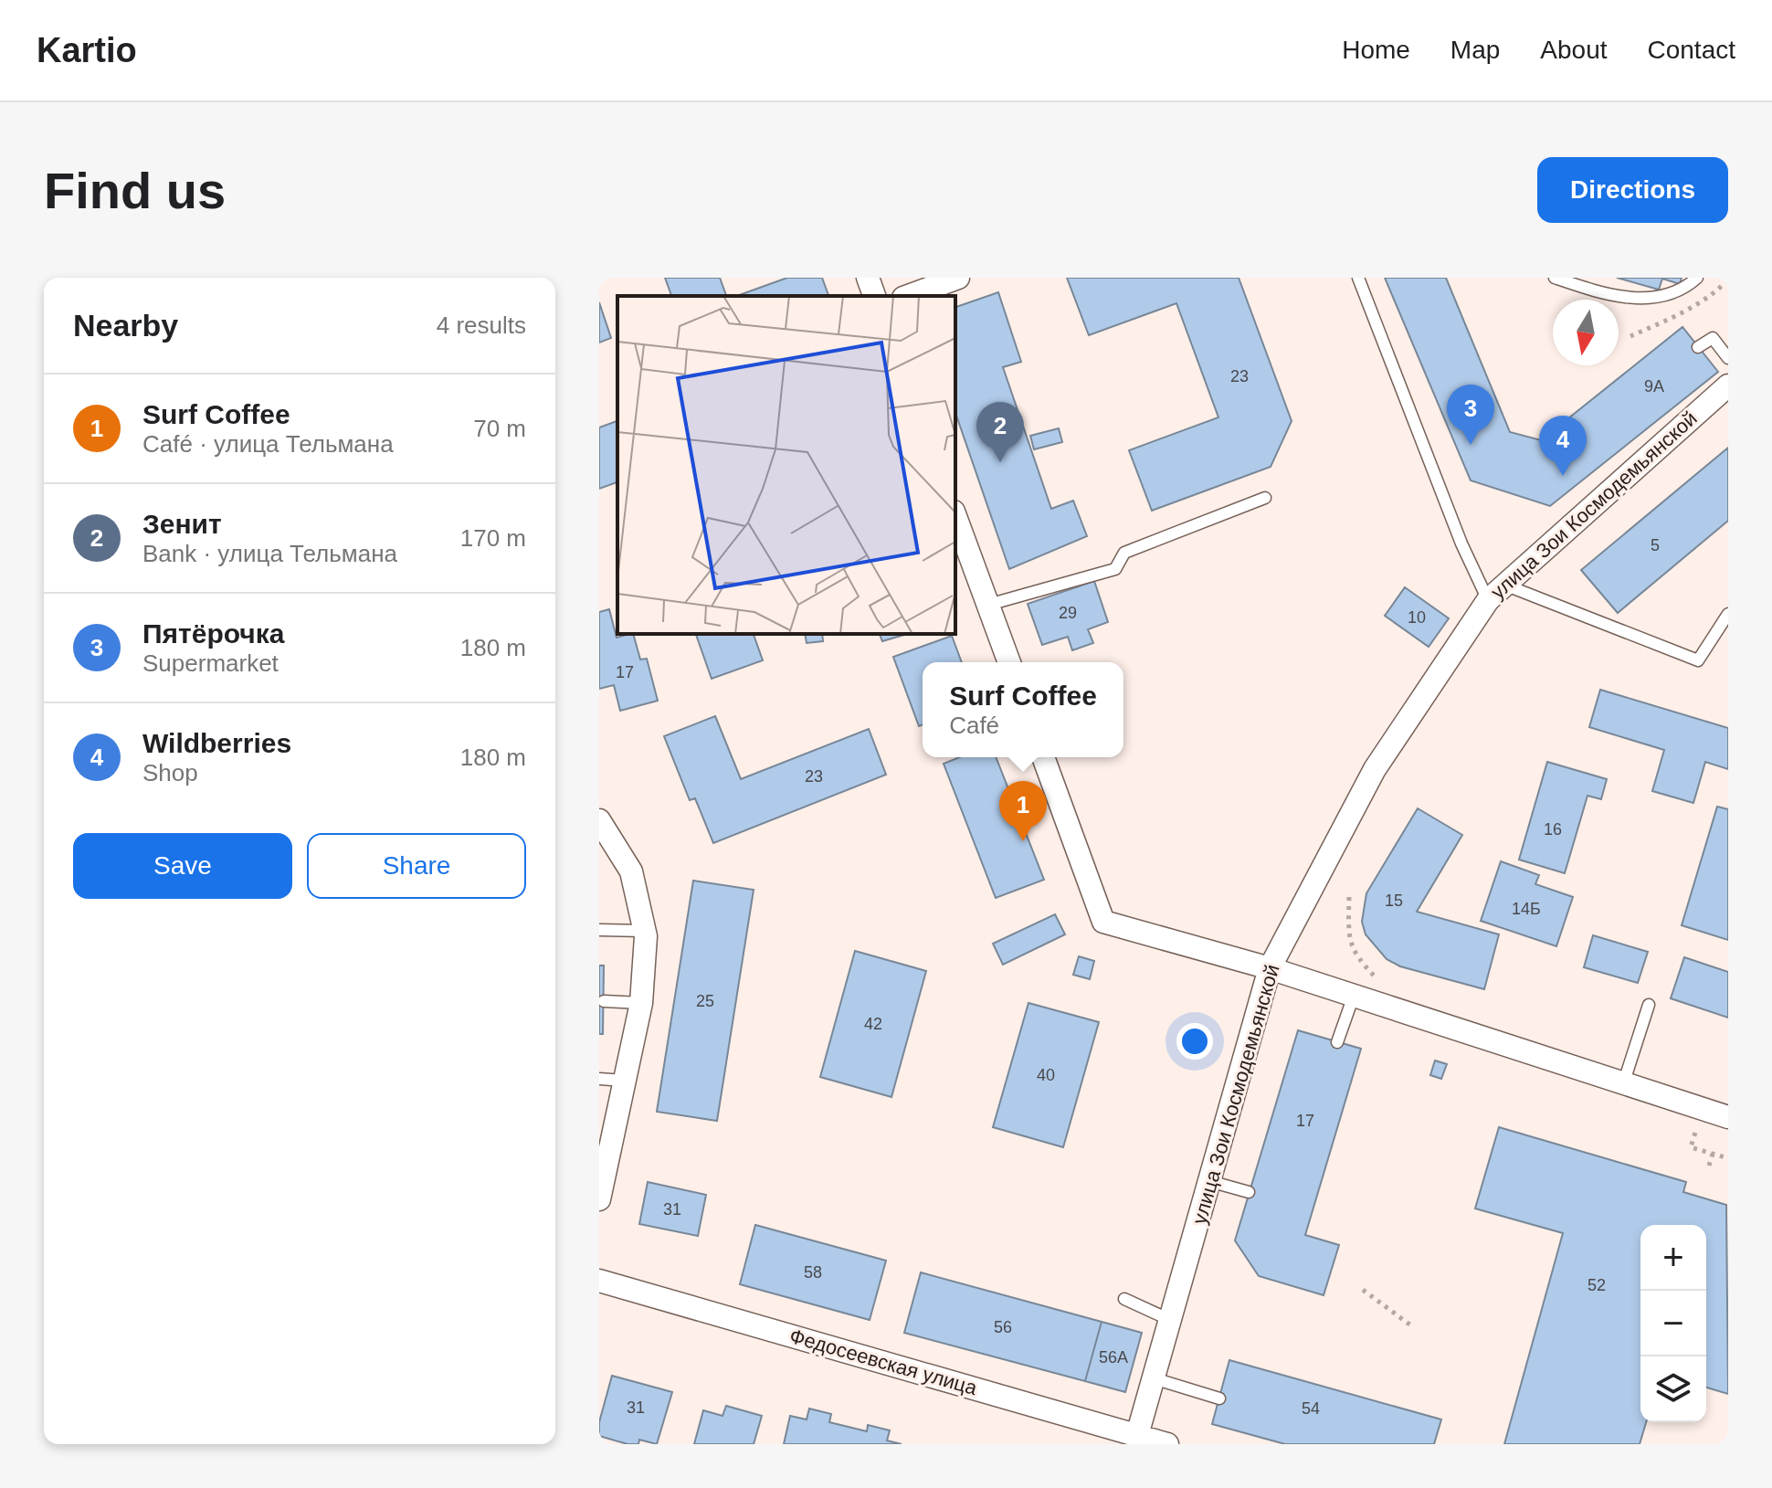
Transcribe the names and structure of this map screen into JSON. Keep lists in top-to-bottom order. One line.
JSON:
{"streets":{"street":["улица Зои Космодемьянской","Федосеевская улица"]},"crossings":[["улица Зои Космодемьянской","Федосеевская улица"]],"house_numbers":["23","9А","5","29","10","17","23","16","15","14Б","25","42","40","17","31","58","52","56","56А","31","54"],"north":"bottom","page":{"header":"Kartio","nav":["Home","Map","About","Contact"],"buttons":["Directions",["Save","Share"]],"title":"Find us","heading":["Nearby","4 results"],"list":[{"mark":"1","name":"Surf Coffee","note":"Café · улица Тельмана","value":"70 m"},{"mark":"2","name":"Зенит","note":"Bank · улица Тельмана","value":"170 m"},{"mark":"3","name":"Пятёрочка","note":"Supermarket","value":"180 m"},{"mark":"4","name":"Wildberries","note":"Shop","value":"180 m"}],"pins":["3","2","4","1"],"popup":["Surf Coffee","Café"],"map_buttons":["+","−"]}}
